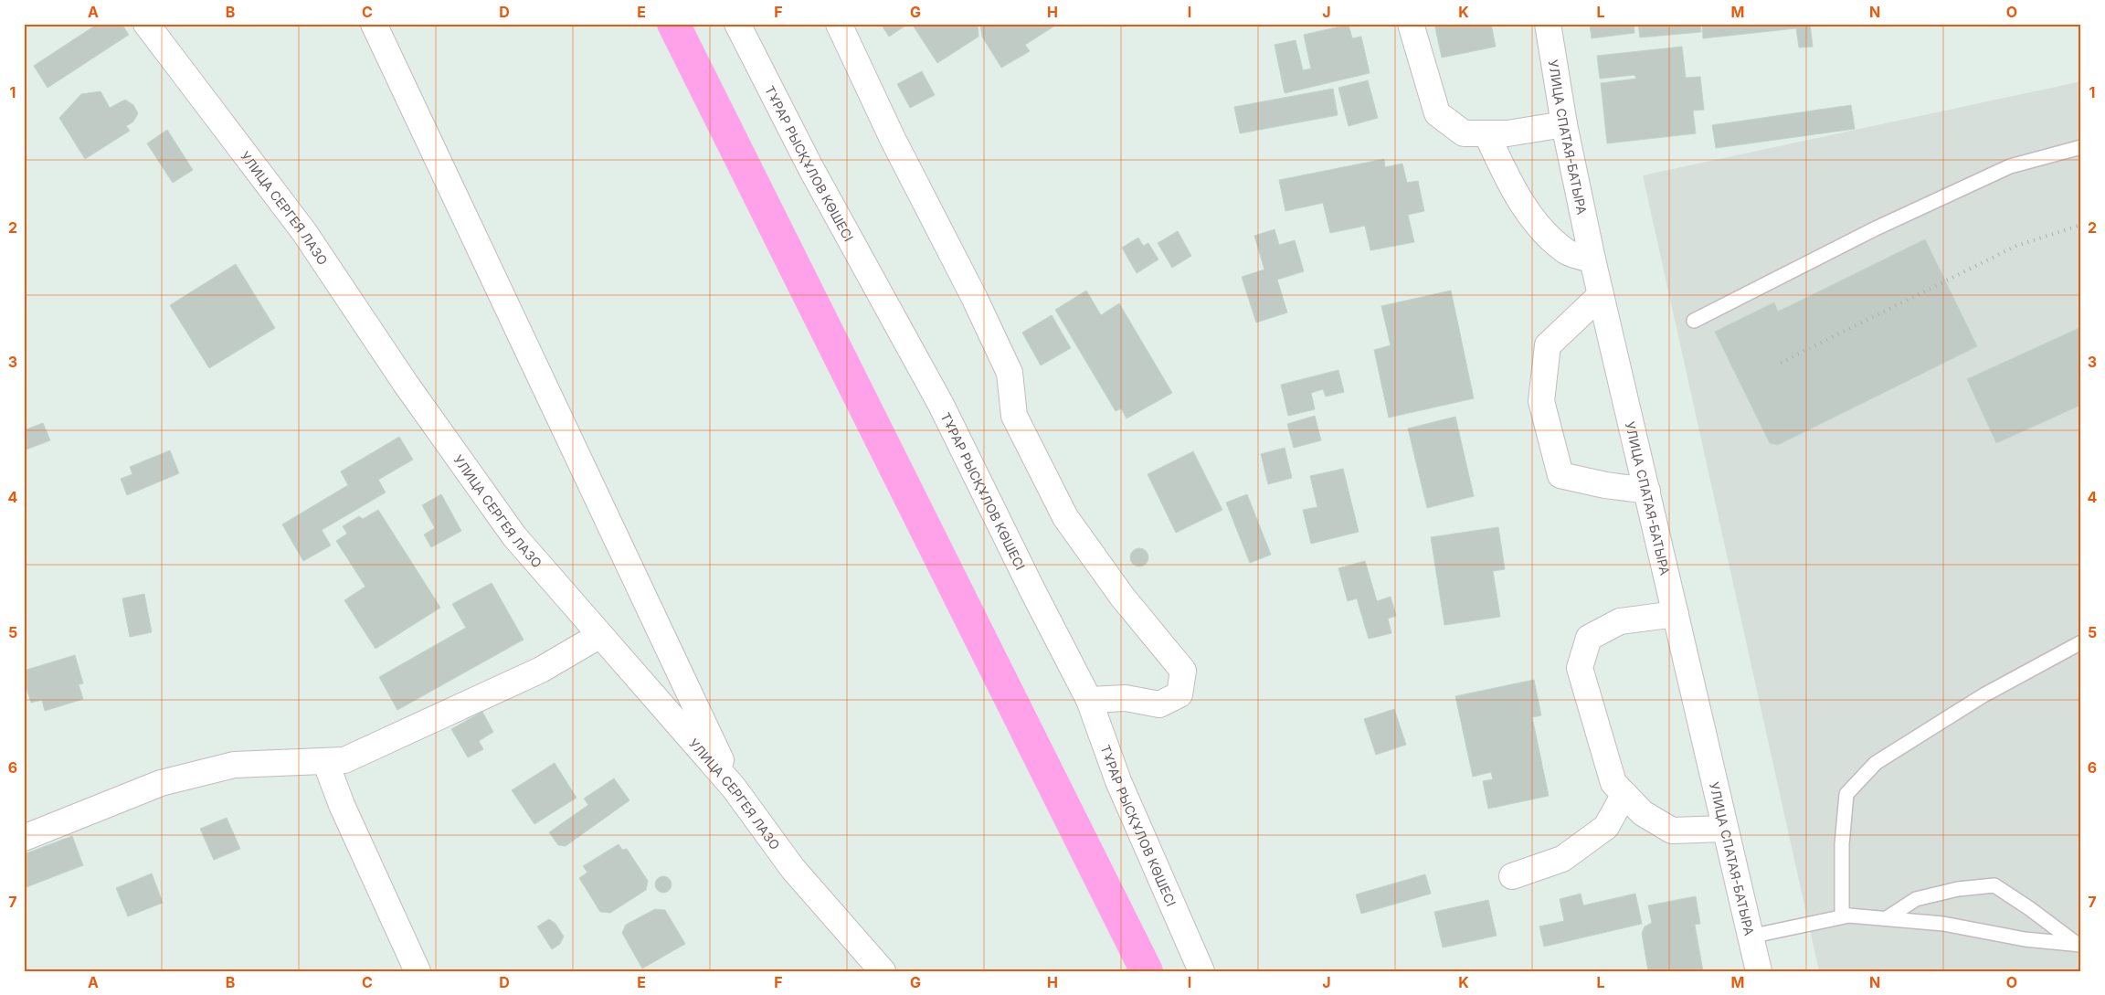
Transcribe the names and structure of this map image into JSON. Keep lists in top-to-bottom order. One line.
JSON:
{"streets":{"street":["УЛИЦА СПАТАЯ-БАТЫРА","ТҰРАР РЫСҚҰЛОВ КӨШЕСІ","УЛИЦА СЕРГЕЯ ЛАЗО"]},"grid":{"columns":["A","B","C","D","E","F","G","H","I","J","K","L","M","N","O"],"rows":["1","2","3","4","5","6","7"]}}
